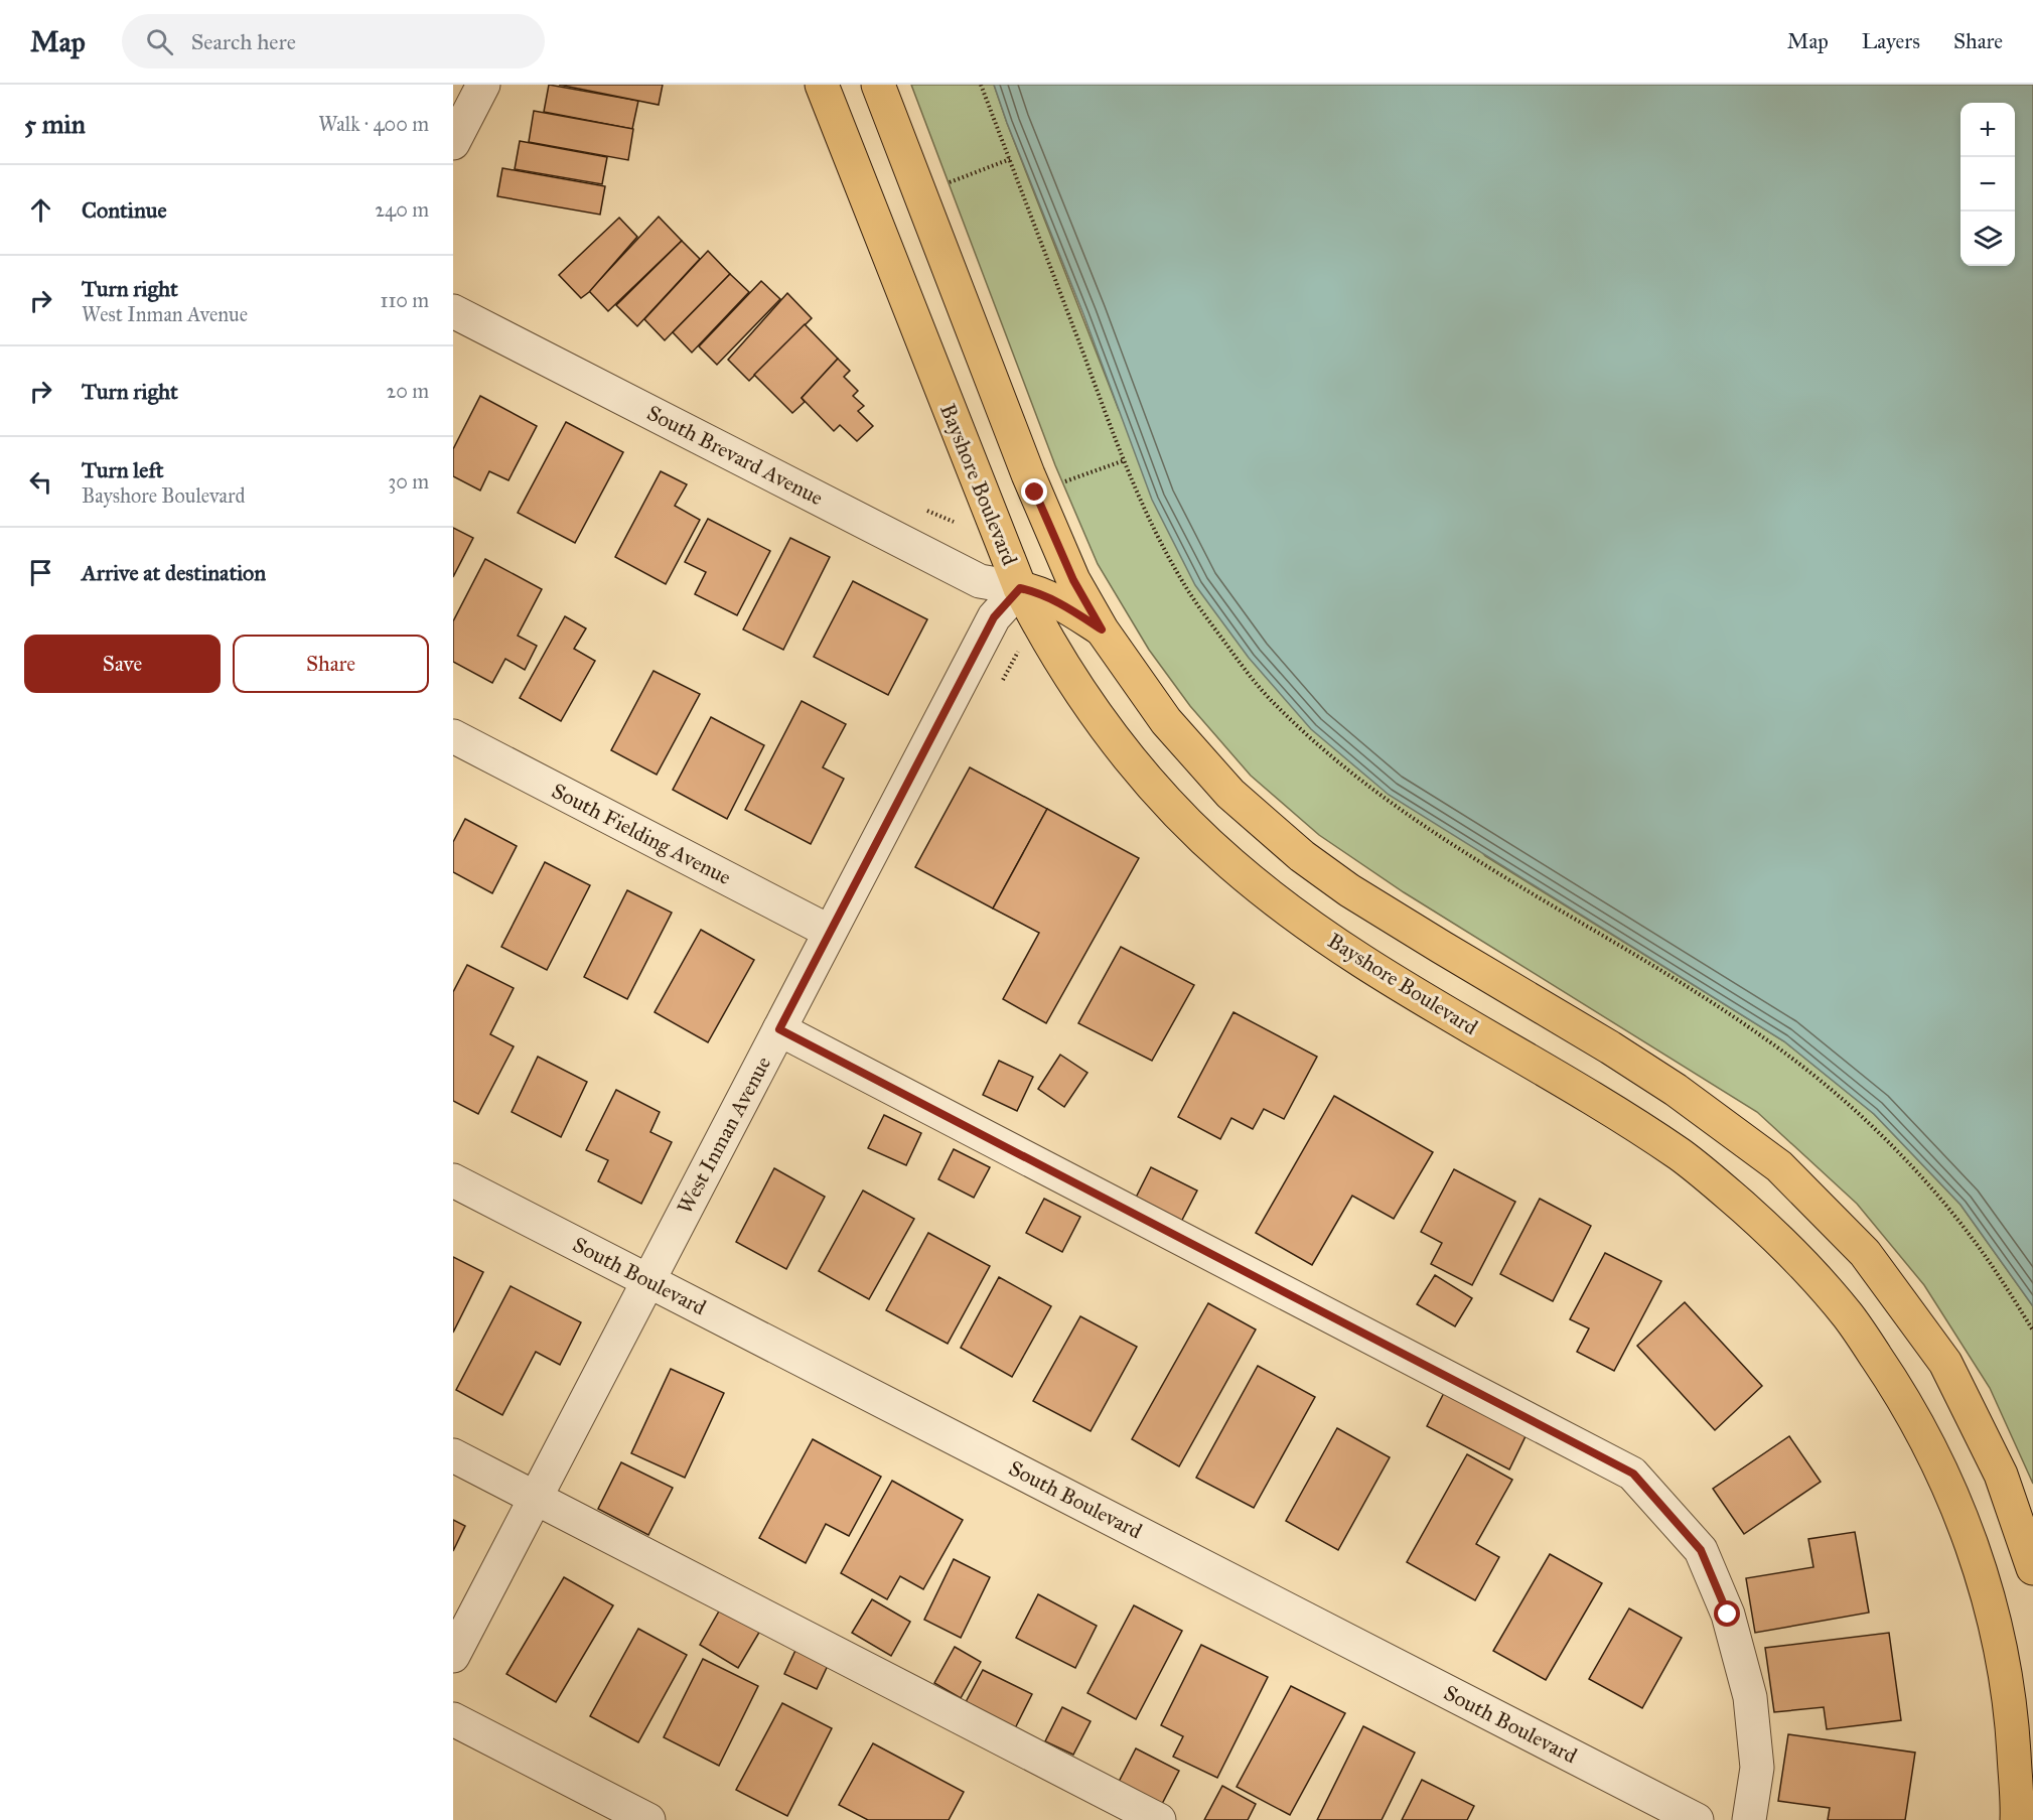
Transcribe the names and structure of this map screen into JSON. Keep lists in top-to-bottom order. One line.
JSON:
{"streets":{"main road":["Bayshore Boulevard"],"street":["South Brevard Avenue","South Fielding Avenue","West Inman Avenue","South Boulevard"]},"crossings":[["South Brevard Avenue","Bayshore Boulevard"],["South Brevard Avenue","West Inman Avenue"],["Bayshore Boulevard","West Inman Avenue"],["South Fielding Avenue","West Inman Avenue"],["West Inman Avenue","South Boulevard"]],"page":{"header":"Map","search":"Search here","nav":["Map","Layers","Share"],"heading":["5 min","Walk · 400 m"],"map_buttons":["+","−"],"list":[["Continue","240 m"],["Turn right","West Inman Avenue","110 m"],["Turn right","20 m"],["Turn left","Bayshore Boulevard","30 m"],"Arrive at destination"],"buttons":["Save","Share"]}}
